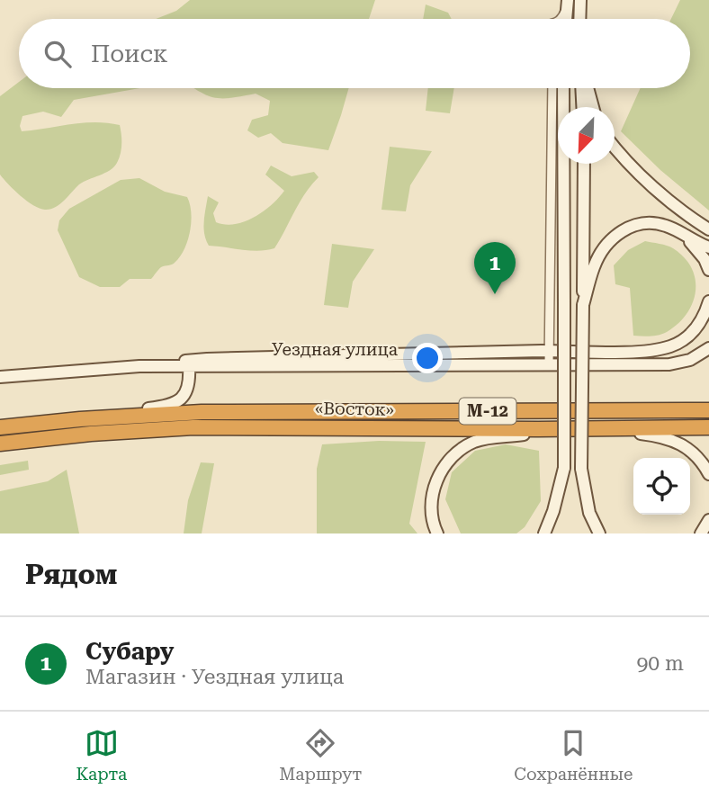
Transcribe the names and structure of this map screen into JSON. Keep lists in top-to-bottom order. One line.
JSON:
{"streets":{"highway":["«Восток»","М-12"],"street":["Уездная улица"]},"north":"bottom left","page":{"search":"Поиск","pins":"1","heading":"Рядом","list":[{"mark":"1","name":"Субару","note":"Магазин · Уездная улица","value":"90 m"}],"nav":["Карта","Маршрут","Сохранённые"]}}
